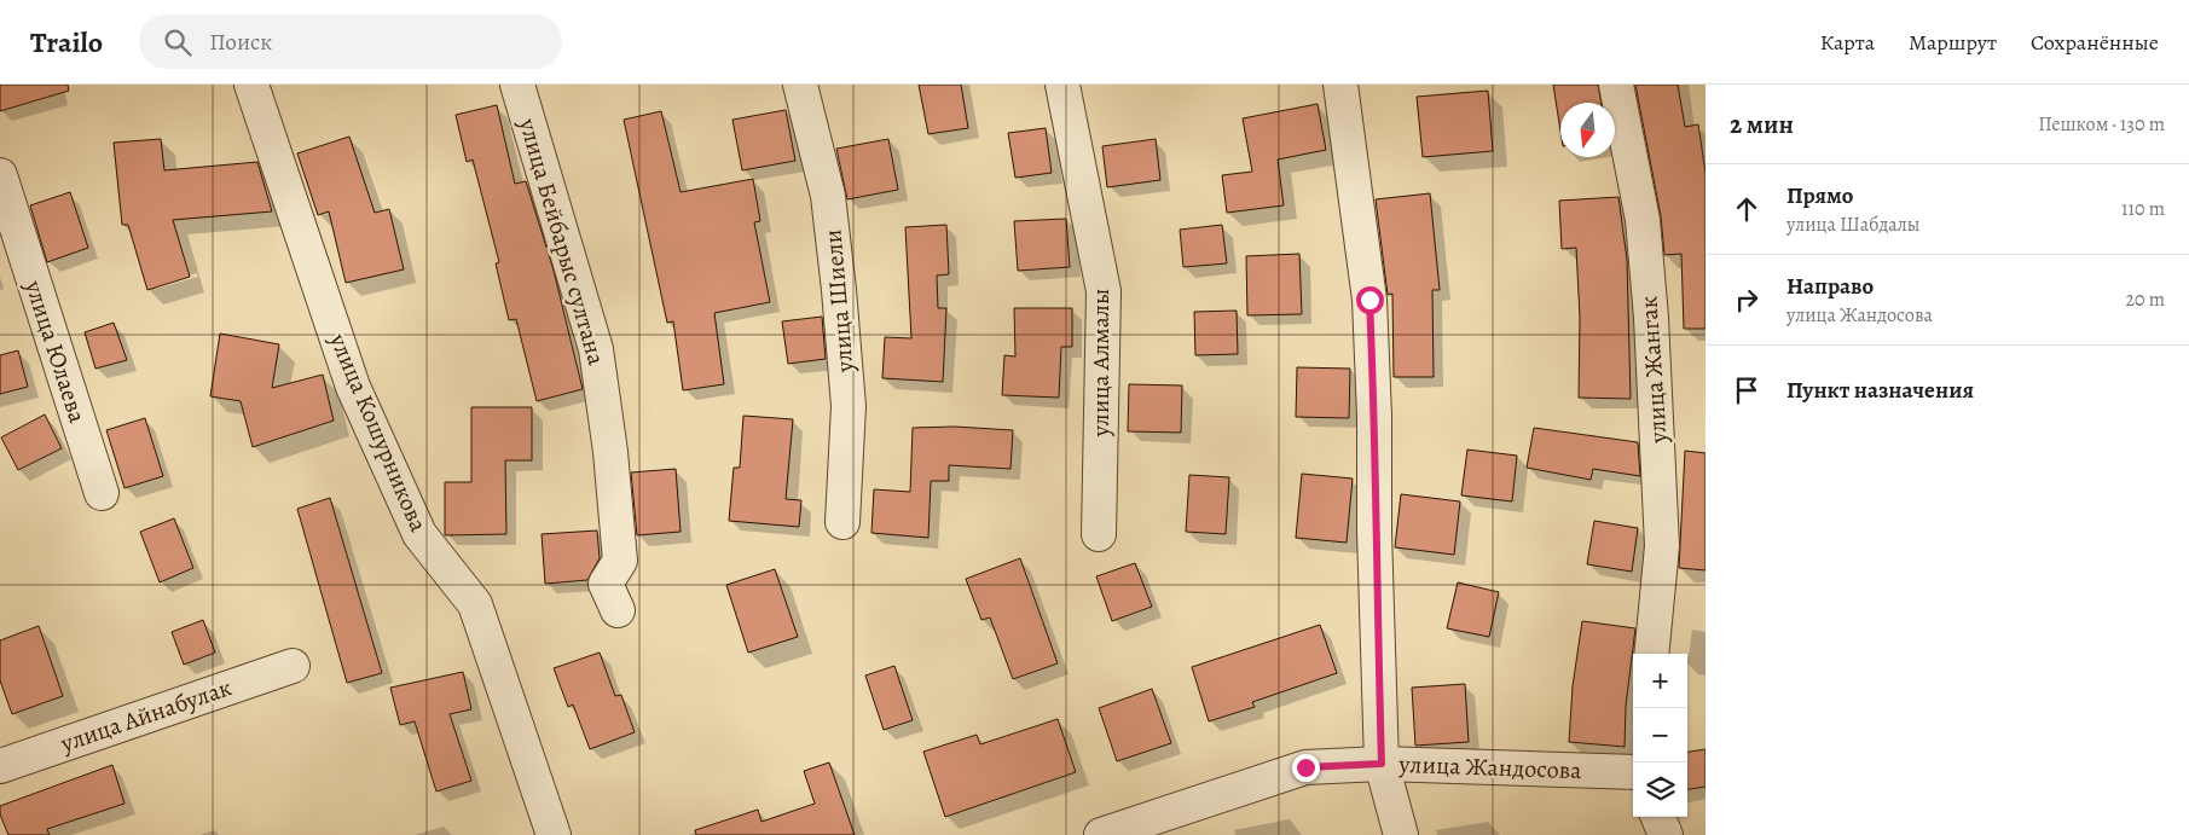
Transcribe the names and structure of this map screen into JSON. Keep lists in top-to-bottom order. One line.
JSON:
{"streets":{"street":["улица Бейбарыс султана","улица Шиели","улица Юлаева","улица Алмалы","улица Жангак","улица Кошурникова","улица Айнабулак","улица Жандосова"]},"north":"bottom","page":{"header":"Trailo","search":"Поиск","nav":["Карта","Маршрут","Сохранённые"],"heading":["2 мин","Пешком · 130 m"],"list":[["Прямо","улица Шабдалы","110 m"],["Направо","улица Жандосова","20 m"],"Пункт назначения"],"map_buttons":["+","−"]}}
